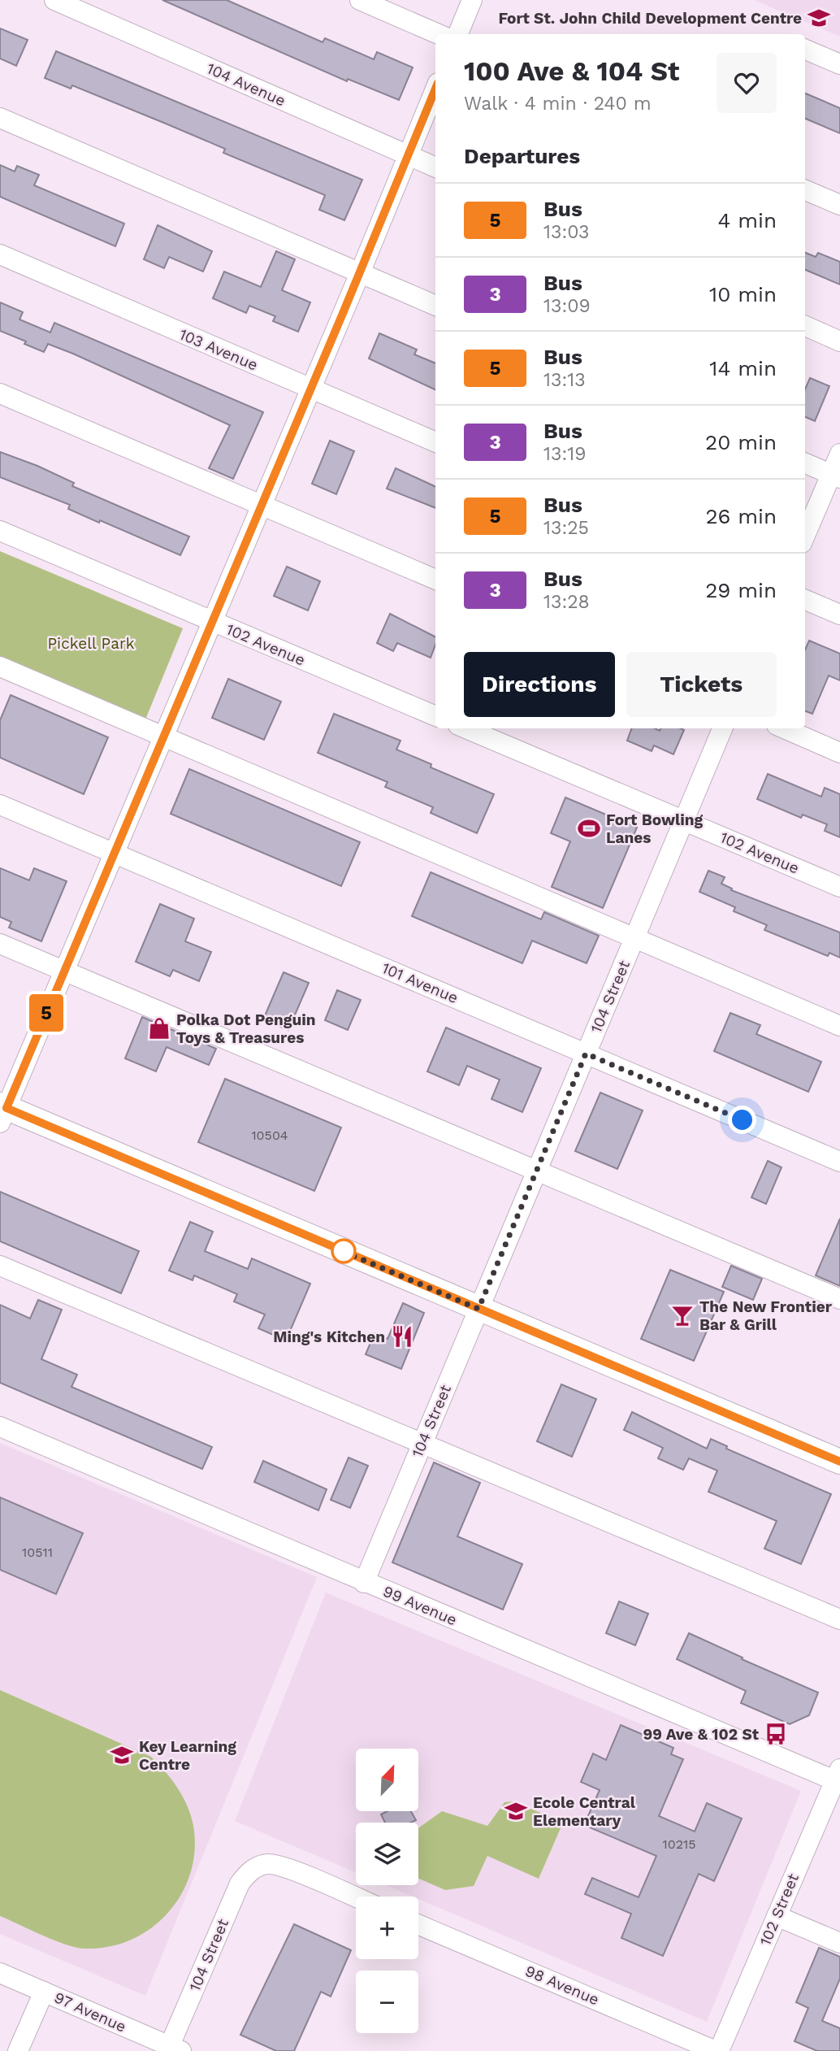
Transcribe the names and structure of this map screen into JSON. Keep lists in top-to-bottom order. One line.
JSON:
{"streets":{"street":["104 Avenue","103 Avenue","102 Avenue","101 Avenue","104 Street","99 Avenue","102 Street","98 Avenue","97 Avenue"]},"crossings":[["102 Avenue","104 Street"],["101 Avenue","104 Street"],["104 Street","99 Avenue"],["104 Street","97 Avenue"],["99 Avenue","102 Street"],["102 Street","98 Avenue"]],"parks":["Pickell Park"],"places":{"school or university":["Fort St. John Child Development Centre","Key Learning Centre","Ecole Central Elementary"],"sports":["Fort Bowling Lanes"],"shop":["Polka Dot Penguin Toys & Treasures"],"bar":["The New Frontier Bar & Grill"],"restaurant":["Ming's Kitchen"],"bus stop":["99 Ave & 102 St"]},"lines":["bus line 5"],"house_numbers":["10504","10511","10215"],"north":"top right","page":{"on_map":"5","heading":[["100 Ave & 104 St","Walk · 4 min · 240 m"],"Departures"],"list":[{"mark":"5","name":"Bus","note":"13:03","value":"4 min"},{"mark":"3","name":"Bus","note":"13:09","value":"10 min"},{"mark":"5","name":"Bus","note":"13:13","value":"14 min"},{"mark":"3","name":"Bus","note":"13:19","value":"20 min"},{"mark":"5","name":"Bus","note":"13:25","value":"26 min"},{"mark":"3","name":"Bus","note":"13:28","value":"29 min"}],"buttons":["Directions","Tickets"],"map_buttons":["+","−"]}}
